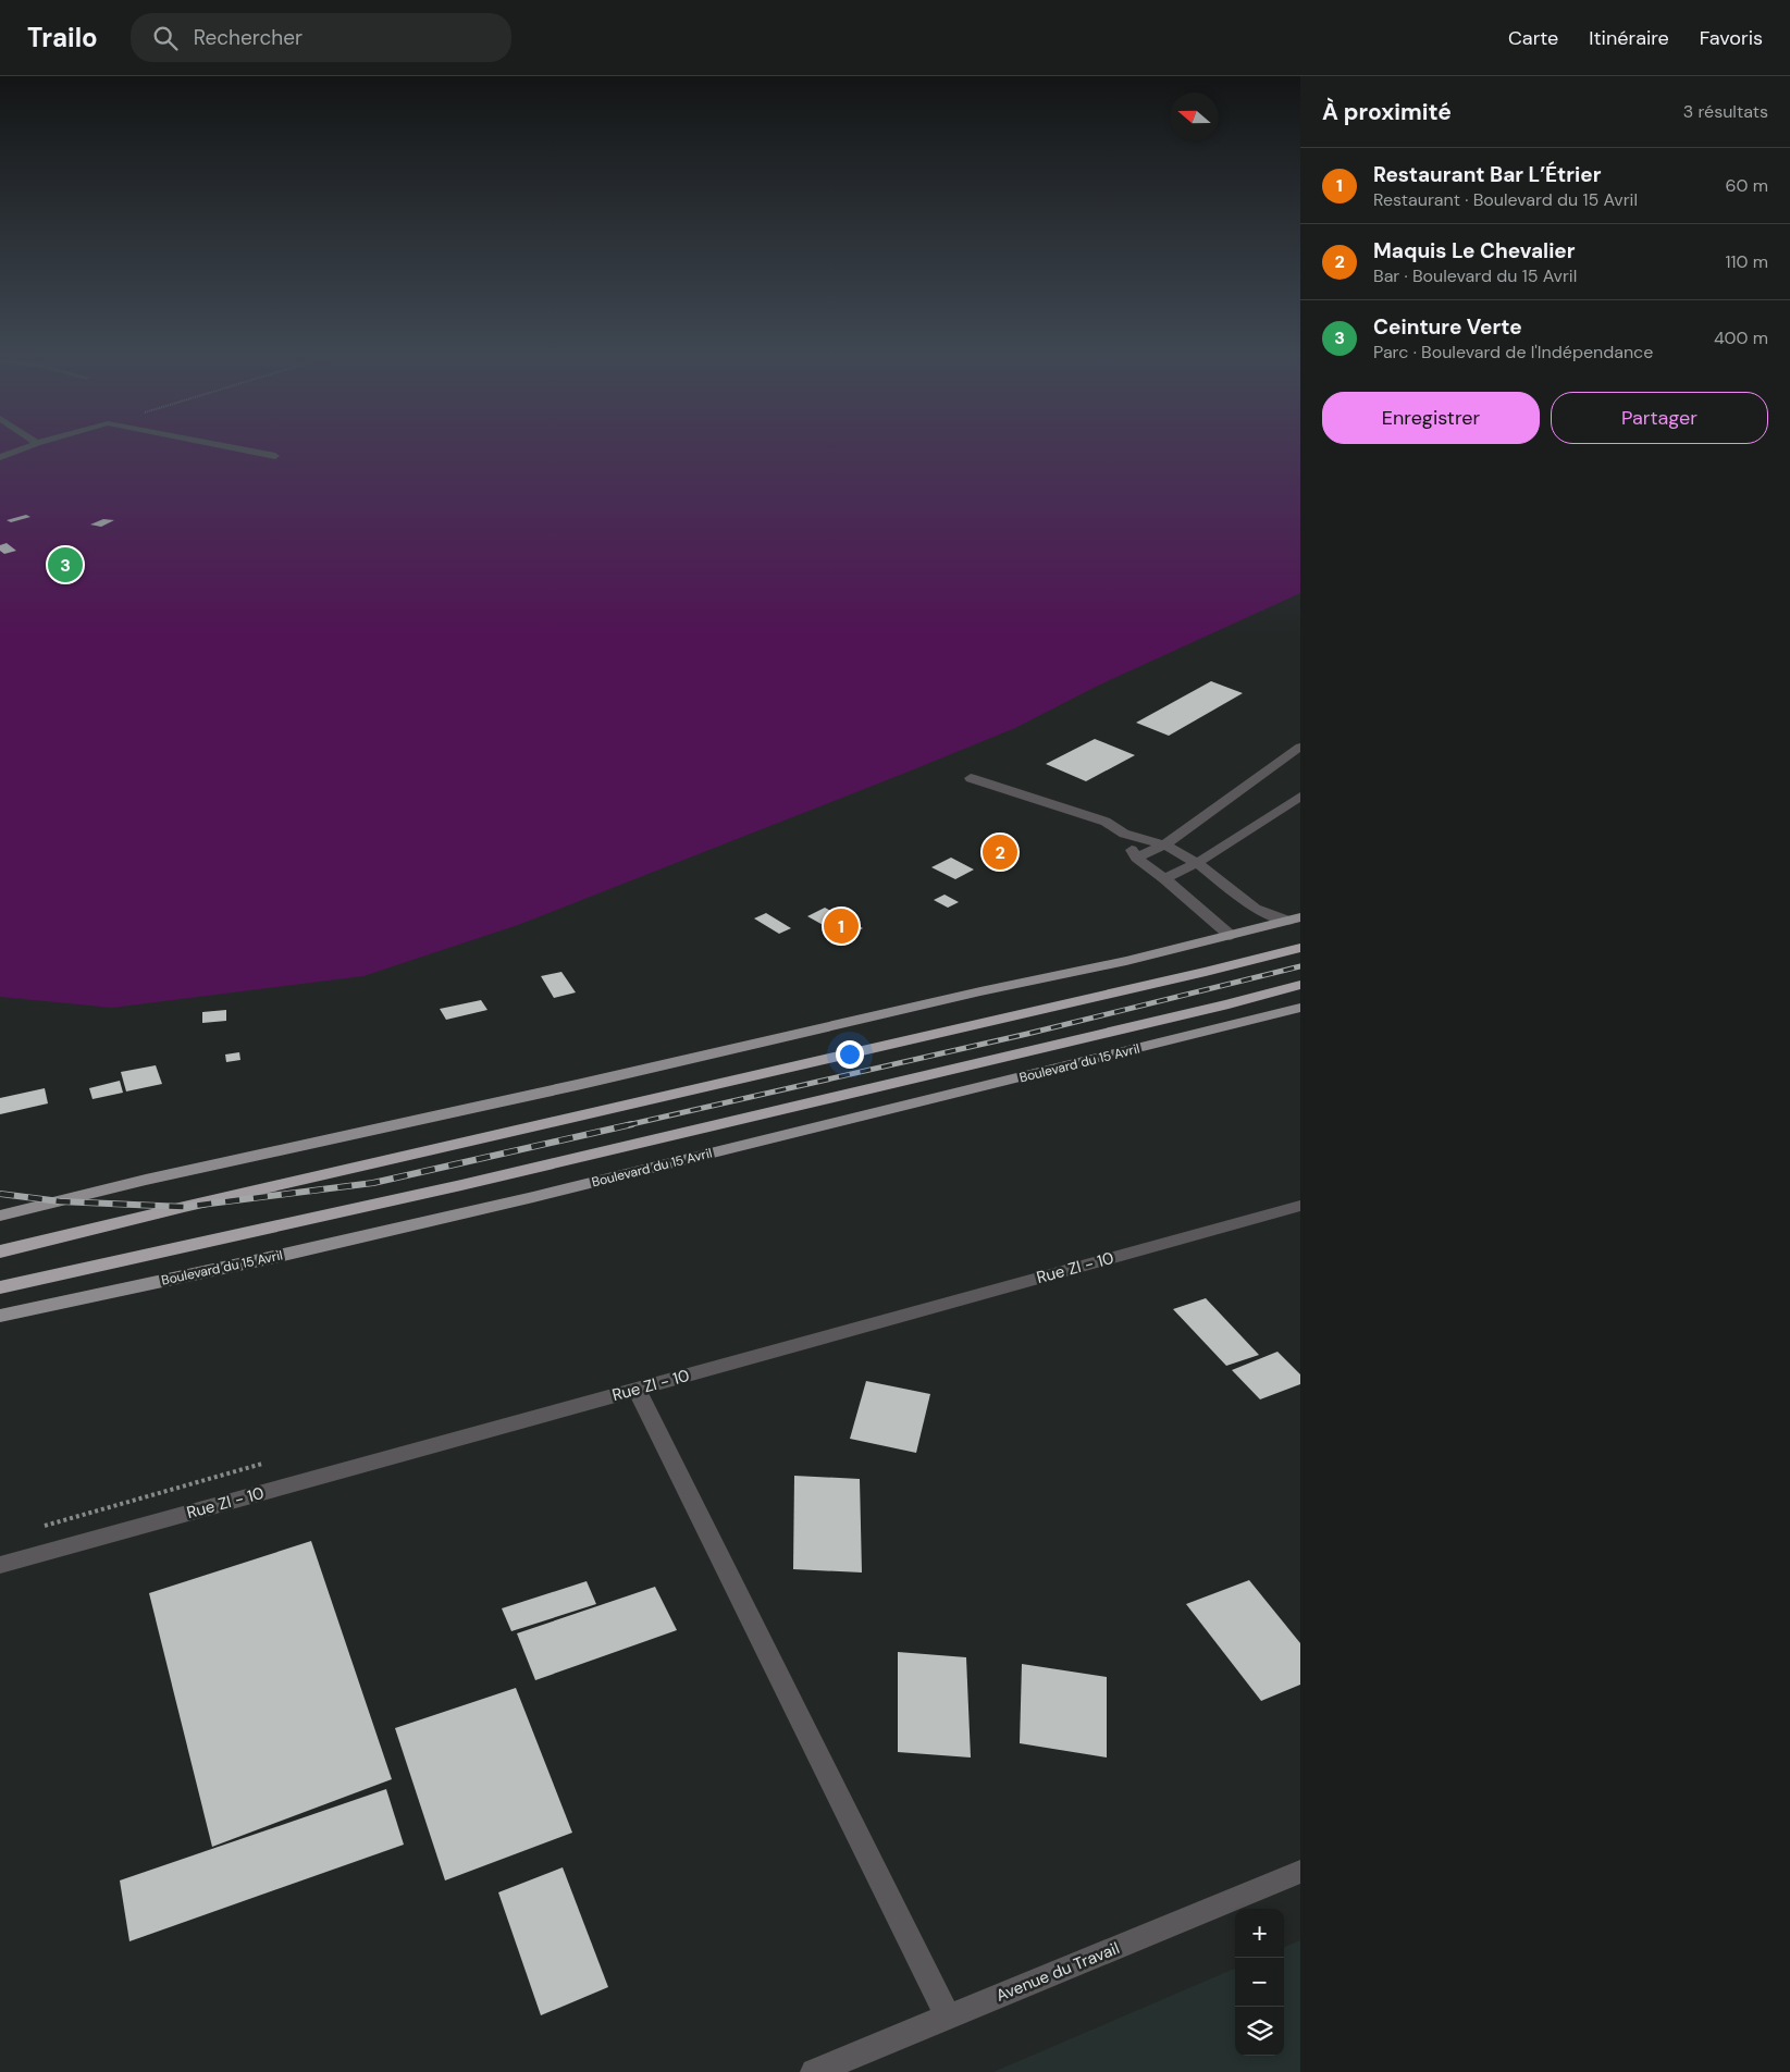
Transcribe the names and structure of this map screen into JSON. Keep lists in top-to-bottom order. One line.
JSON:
{"streets":{"highway":["Boulevard du 15 Avril"],"street":["Rue ZI - 10","Avenue du Travail"]},"north":"left","page":{"header":"Trailo","search":"Rechercher","nav":["Carte","Itinéraire","Favoris"],"heading":["À proximité","3 résultats"],"list":[{"mark":"1","name":"Restaurant Bar L’Étrier","note":"Restaurant · Boulevard du 15 Avril","value":"60 m"},{"mark":"2","name":"Maquis Le Chevalier","note":"Bar · Boulevard du 15 Avril","value":"110 m"},{"mark":"3","name":"Ceinture Verte","note":"Parc · Boulevard de l'Indépendance","value":"400 m"}],"buttons":["Enregistrer","Partager"],"pins":["3","2","1"],"map_buttons":["+","−"]}}
